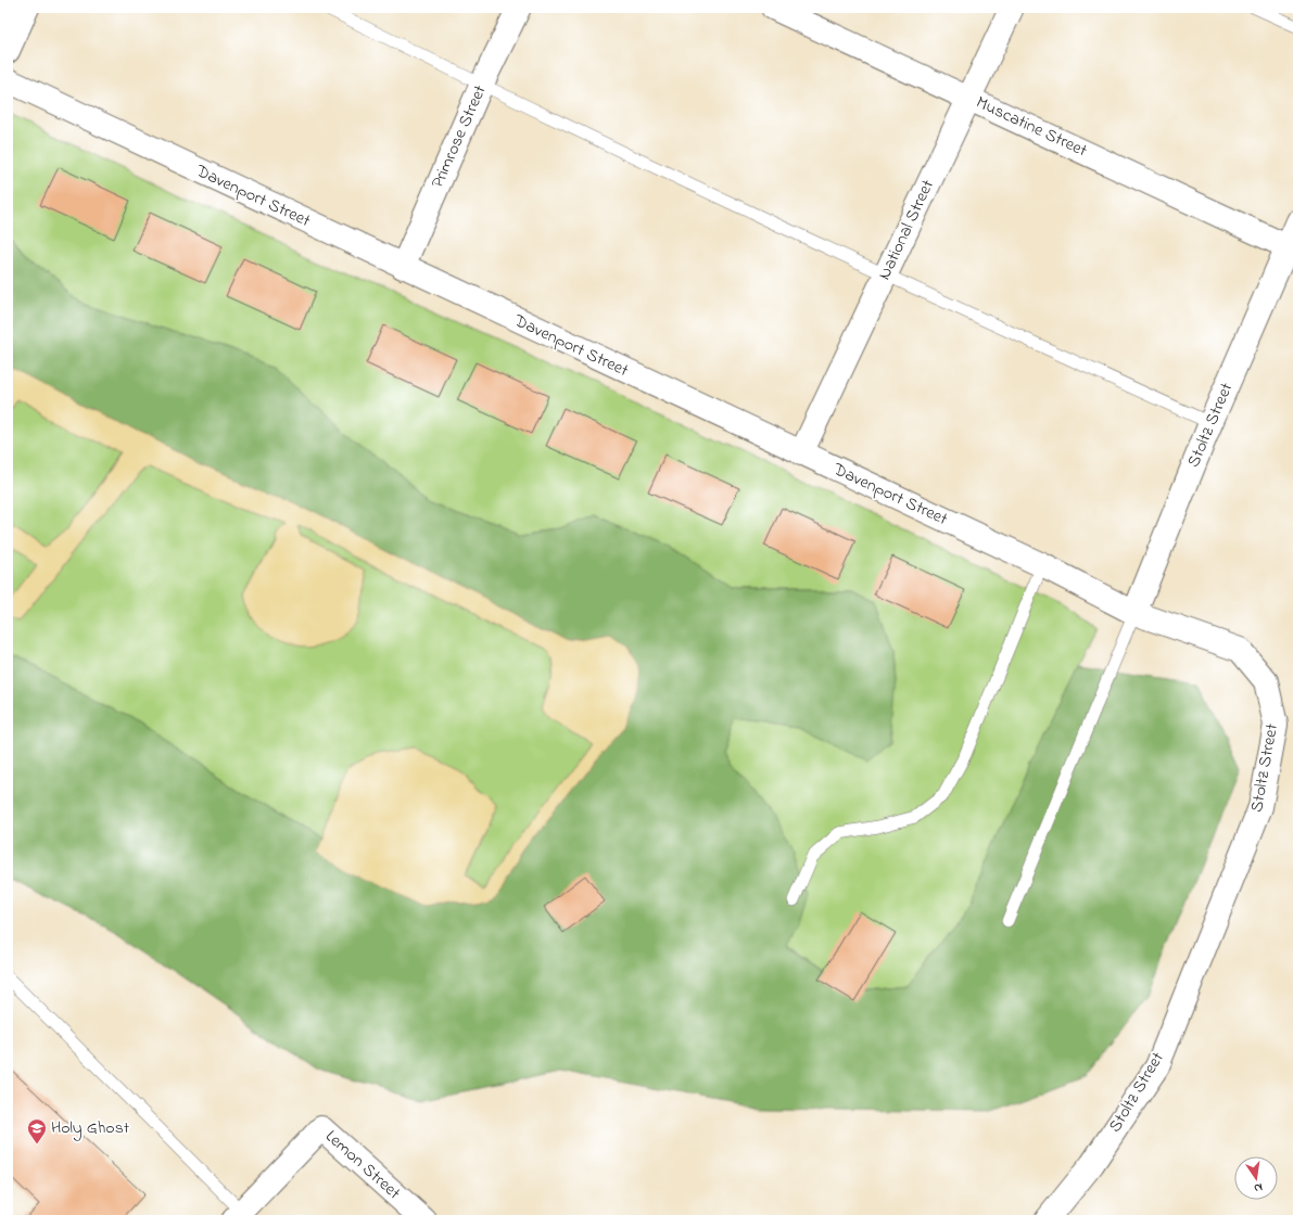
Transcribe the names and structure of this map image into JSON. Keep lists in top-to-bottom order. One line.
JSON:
{"streets":{"street":["Muscatine Street","Primrose Street","Davenport Street","National Street","Stoltz Street","Lemon Street"]},"crossings":[["Muscatine Street","National Street"],["Muscatine Street","Stoltz Street"],["Primrose Street","Davenport Street"],["Davenport Street","National Street"],["Davenport Street","Stoltz Street"]],"places":{"school or university":["Holy Ghost"]},"north":"bottom"}
